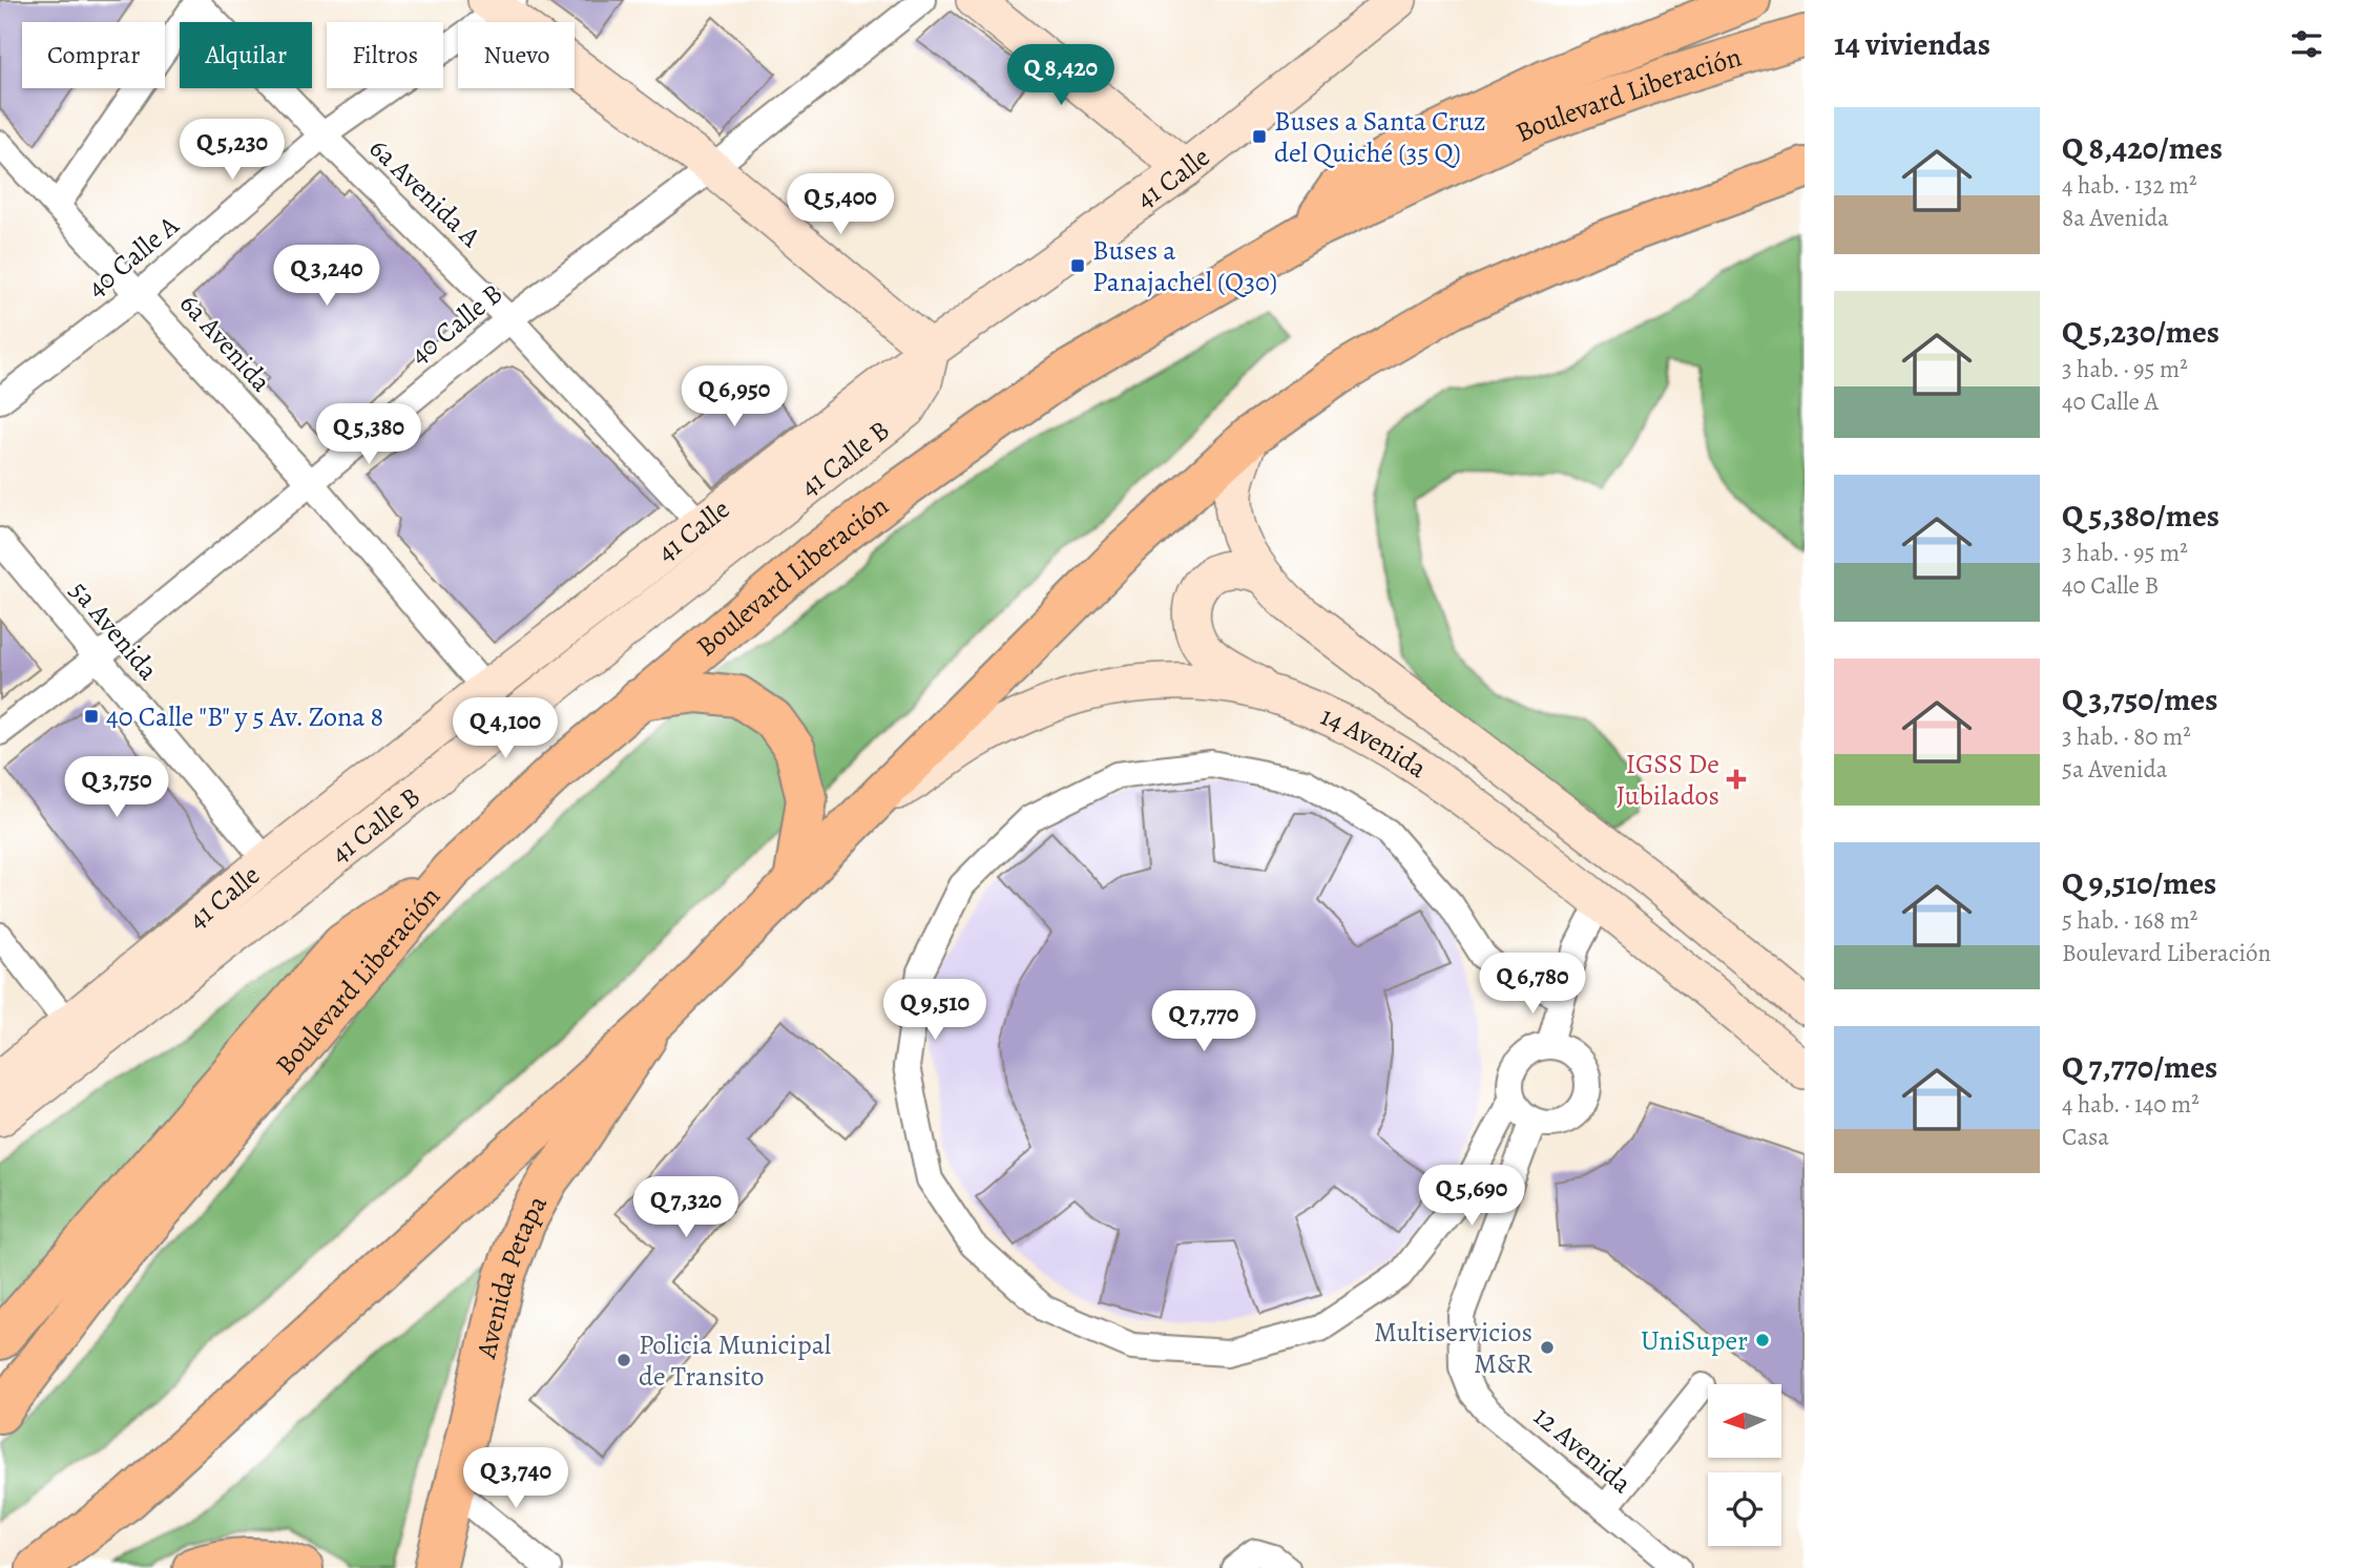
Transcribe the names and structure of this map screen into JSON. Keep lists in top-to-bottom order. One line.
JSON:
{"streets":{"main road":["Boulevard Liberación","41 Calle","41 Calle B","14 Avenida","Avenida Petapa"],"street":["6a Avenida A","40 Calle A","40 Calle B","6a Avenida","5a Avenida","12 Avenida"]},"crossings":[["41 Calle","6a Avenida A"],["41 Calle","6a Avenida"],["41 Calle","41 Calle B"],["41 Calle","5a Avenida"],["6a Avenida A","40 Calle A"],["6a Avenida A","40 Calle B"],["40 Calle A","6a Avenida"],["40 Calle B","6a Avenida"],["40 Calle B","5a Avenida"]],"places":{"transit":["Buses a Santa Cruz del Quiché (35 Q)","Buses a Panajachel (Q30)","40 Calle \"B\" y 5 Av. Zona 8"],"health":["IGSS De Jubilados"],"other":["UniSuper","Multiservicios M&R","Policia Municipal de Transito"]},"north":"left","page":{"heading":"14 viviendas","chip":["Comprar","Alquilar","Filtros","Nuevo"],"price":["Q 8,420","Q 5,230","Q 5,400","Q 3,240","Q 6,950","Q 5,380","Q 4,100","Q 3,750","Q 6,780","Q 9,510","Q 7,770","Q 5,690","Q 7,320","Q 3,740"],"list":[{"name":"Q 8,420/mes","note":"4 hab. · 132 m² · 8a Avenida"},{"name":"Q 5,230/mes","note":"3 hab. · 95 m² · 40 Calle A"},{"name":"Q 5,380/mes","note":"3 hab. · 95 m² · 40 Calle B"},{"name":"Q 3,750/mes","note":"3 hab. · 80 m² · 5a Avenida"},{"name":"Q 9,510/mes","note":"5 hab. · 168 m² · Boulevard Liberación"},{"name":"Q 7,770/mes","note":"4 hab. · 140 m² · Casa"}]}}
